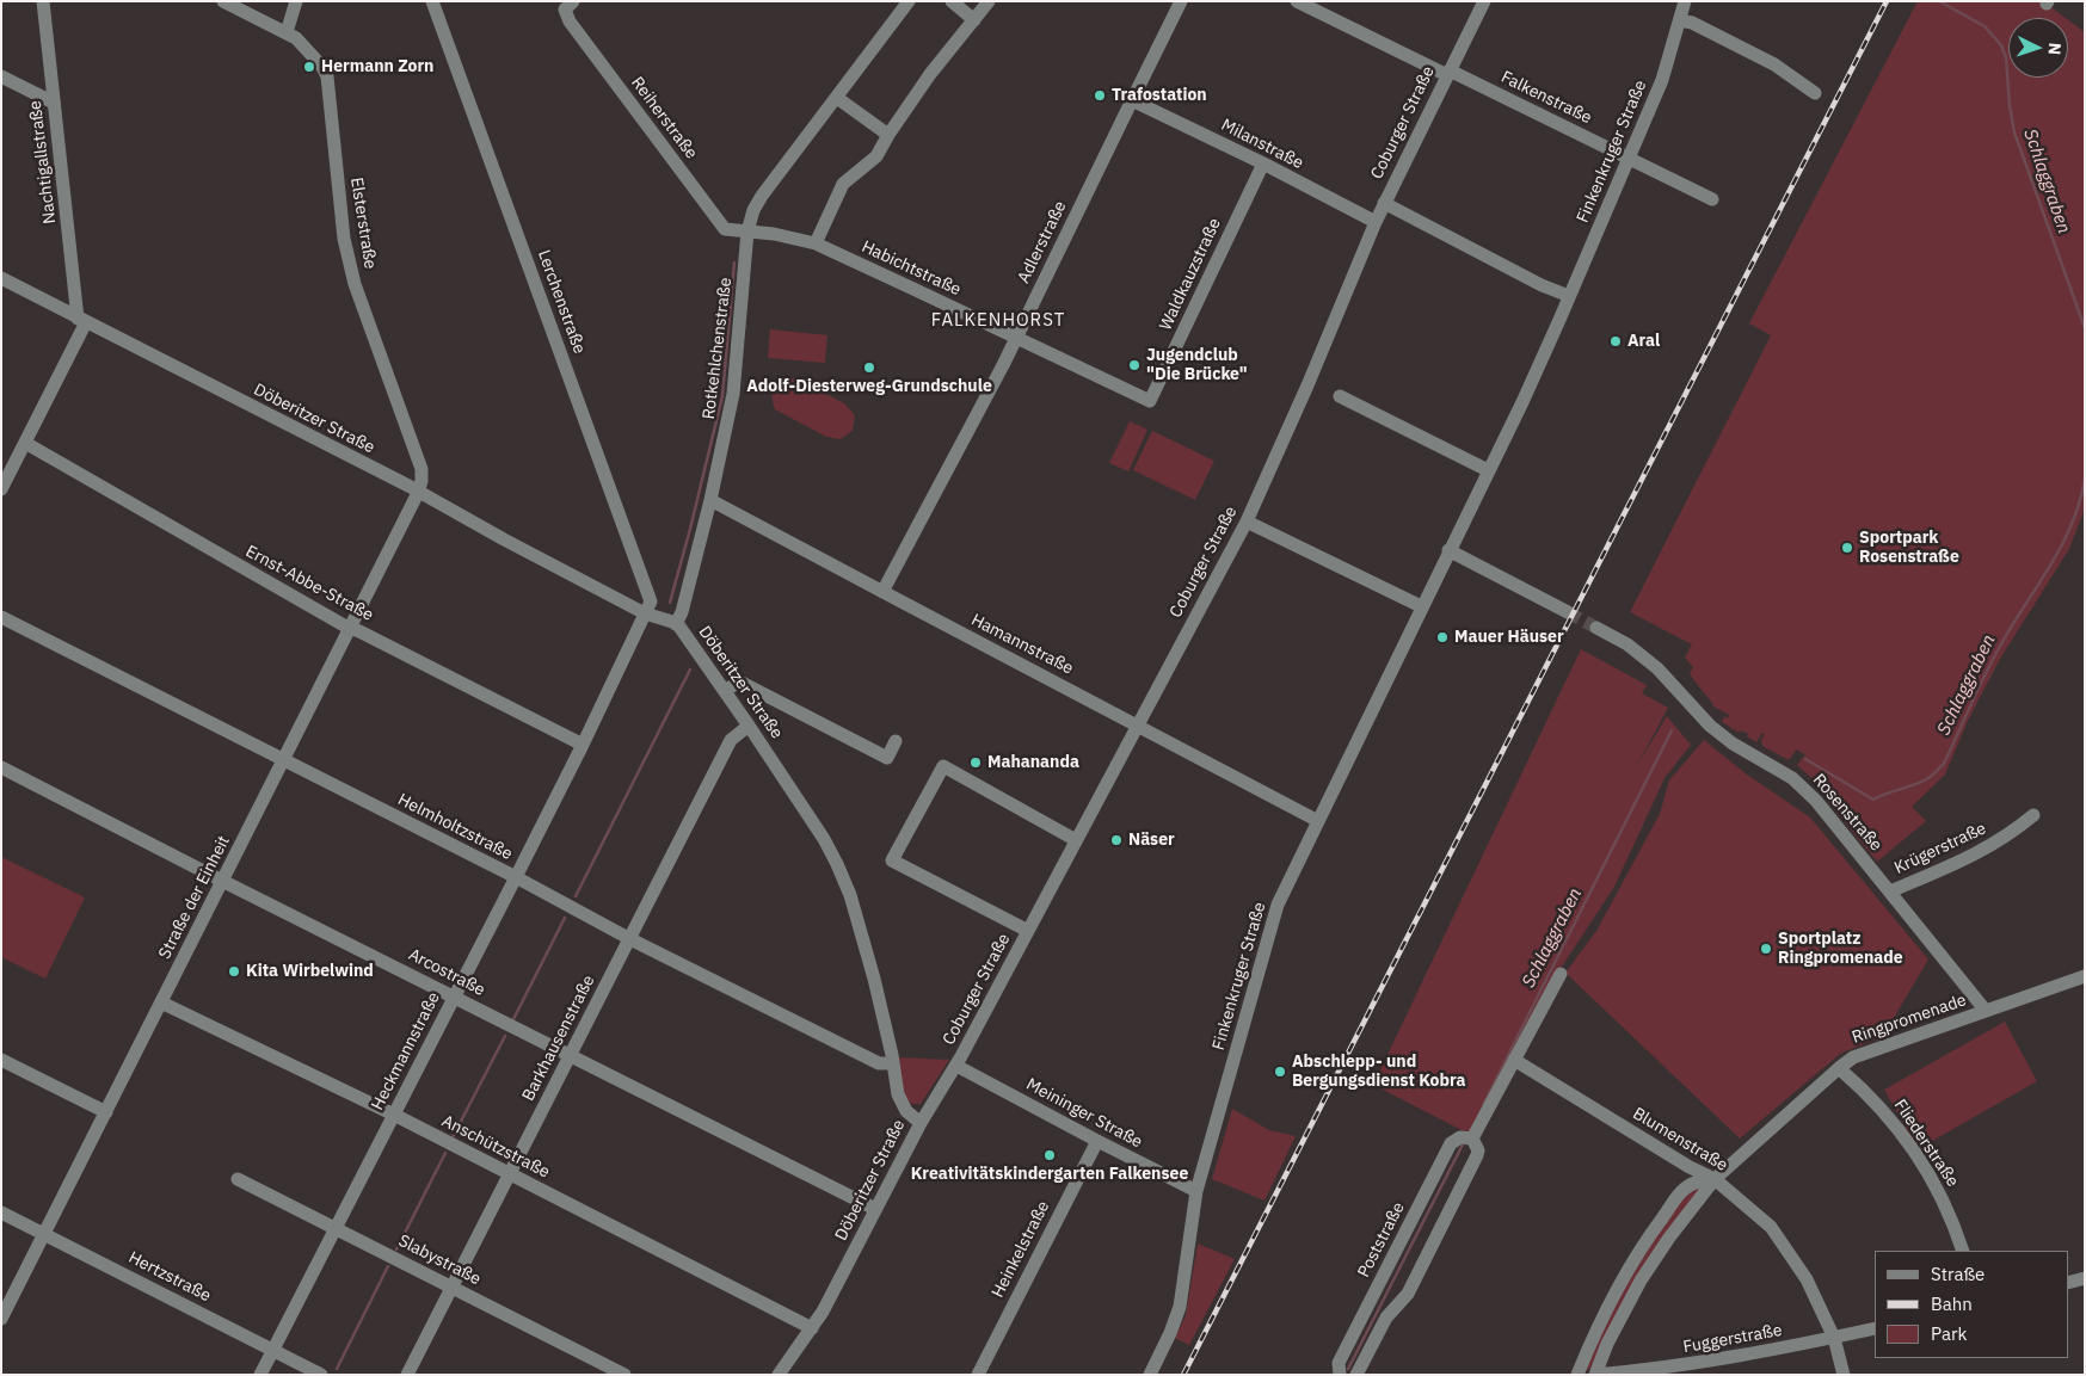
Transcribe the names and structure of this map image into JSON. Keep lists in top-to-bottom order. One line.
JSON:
{"streets":{"street":["Falkenstraße","Reiherstraße","Coburger Straße","Milanstraße","Finkenkruger Straße","Nachtigallstraße","Elsterstraße","Adlerstraße","Habichtstraße","Waldkauzstraße","Lerchenstraße","Rotkehlchenstraße","Döberitzer Straße","Ernst-Abbe-Straße","Hamannstraße","Rosenstraße","Helmholtzstraße","Krügerstraße","Straße der Einheit","Arcostraße","Ringpromenade","Barkhausenstraße","Heckmannstraße","Meininger Straße","Blumenstraße","Fliederstraße","Anschützstraße","Poststraße","Heinkelstraße","Slabystraße","Hertzstraße","Fuggerstraße"]},"crossings":[["Falkenstraße","Coburger Straße"],["Falkenstraße","Finkenkruger Straße"],["Reiherstraße","Habichtstraße"],["Reiherstraße","Rotkehlchenstraße"],["Coburger Straße","Milanstraße"],["Coburger Straße","Döberitzer Straße"],["Coburger Straße","Hamannstraße"],["Coburger Straße","Meininger Straße"],["Milanstraße","Adlerstraße"],["Milanstraße","Waldkauzstraße"],["Finkenkruger Straße","Hamannstraße"],["Finkenkruger Straße","Meininger Straße"],["Nachtigallstraße","Döberitzer Straße"],["Elsterstraße","Döberitzer Straße"],["Elsterstraße","Straße der Einheit"],["Adlerstraße","Habichtstraße"],["Adlerstraße","Hamannstraße"],["Habichtstraße","Waldkauzstraße"],["Habichtstraße","Rotkehlchenstraße"],["Lerchenstraße","Döberitzer Straße"],["Lerchenstraße","Heckmannstraße"],["Rotkehlchenstraße","Döberitzer Straße"],["Rotkehlchenstraße","Hamannstraße"],["Döberitzer Straße","Helmholtzstraße"],["Döberitzer Straße","Straße der Einheit"],["Döberitzer Straße","Arcostraße"],["Döberitzer Straße","Barkhausenstraße"],["Döberitzer Straße","Heckmannstraße"],["Döberitzer Straße","Anschützstraße"],["Ernst-Abbe-Straße","Straße der Einheit"],["Ernst-Abbe-Straße","Heckmannstraße"],["Rosenstraße","Krügerstraße"],["Rosenstraße","Ringpromenade"],["Helmholtzstraße","Straße der Einheit"],["Helmholtzstraße","Barkhausenstraße"],["Helmholtzstraße","Heckmannstraße"],["Straße der Einheit","Arcostraße"],["Straße der Einheit","Anschützstraße"],["Straße der Einheit","Hertzstraße"],["Arcostraße","Barkhausenstraße"],["Arcostraße","Heckmannstraße"],["Ringpromenade","Blumenstraße"],["Ringpromenade","Fliederstraße"],["Ringpromenade","Fuggerstraße"],["Barkhausenstraße","Anschützstraße"],["Barkhausenstraße","Slabystraße"],["Heckmannstraße","Anschützstraße"],["Heckmannstraße","Slabystraße"],["Heckmannstraße","Hertzstraße"],["Meininger Straße","Heinkelstraße"],["Blumenstraße","Fuggerstraße"]],"districts":["FALKENHORST"],"water":["Schlaggraben"],"places":["Hermann Zorn","Trafostation","Aral","Jugendclub \"Die Brücke\"","Adolf-Diesterweg-Grundschule","Sportpark Rosenstraße","Mauer Häuser","Mahananda","Näser","Sportplatz Ringpromenade","Kita Wirbelwind","Abschlepp- und Bergungsdienst Kobra","Kreativitätskindergarten Falkensee"],"legend":["Straße","Bahn","Park"],"north":"right"}
